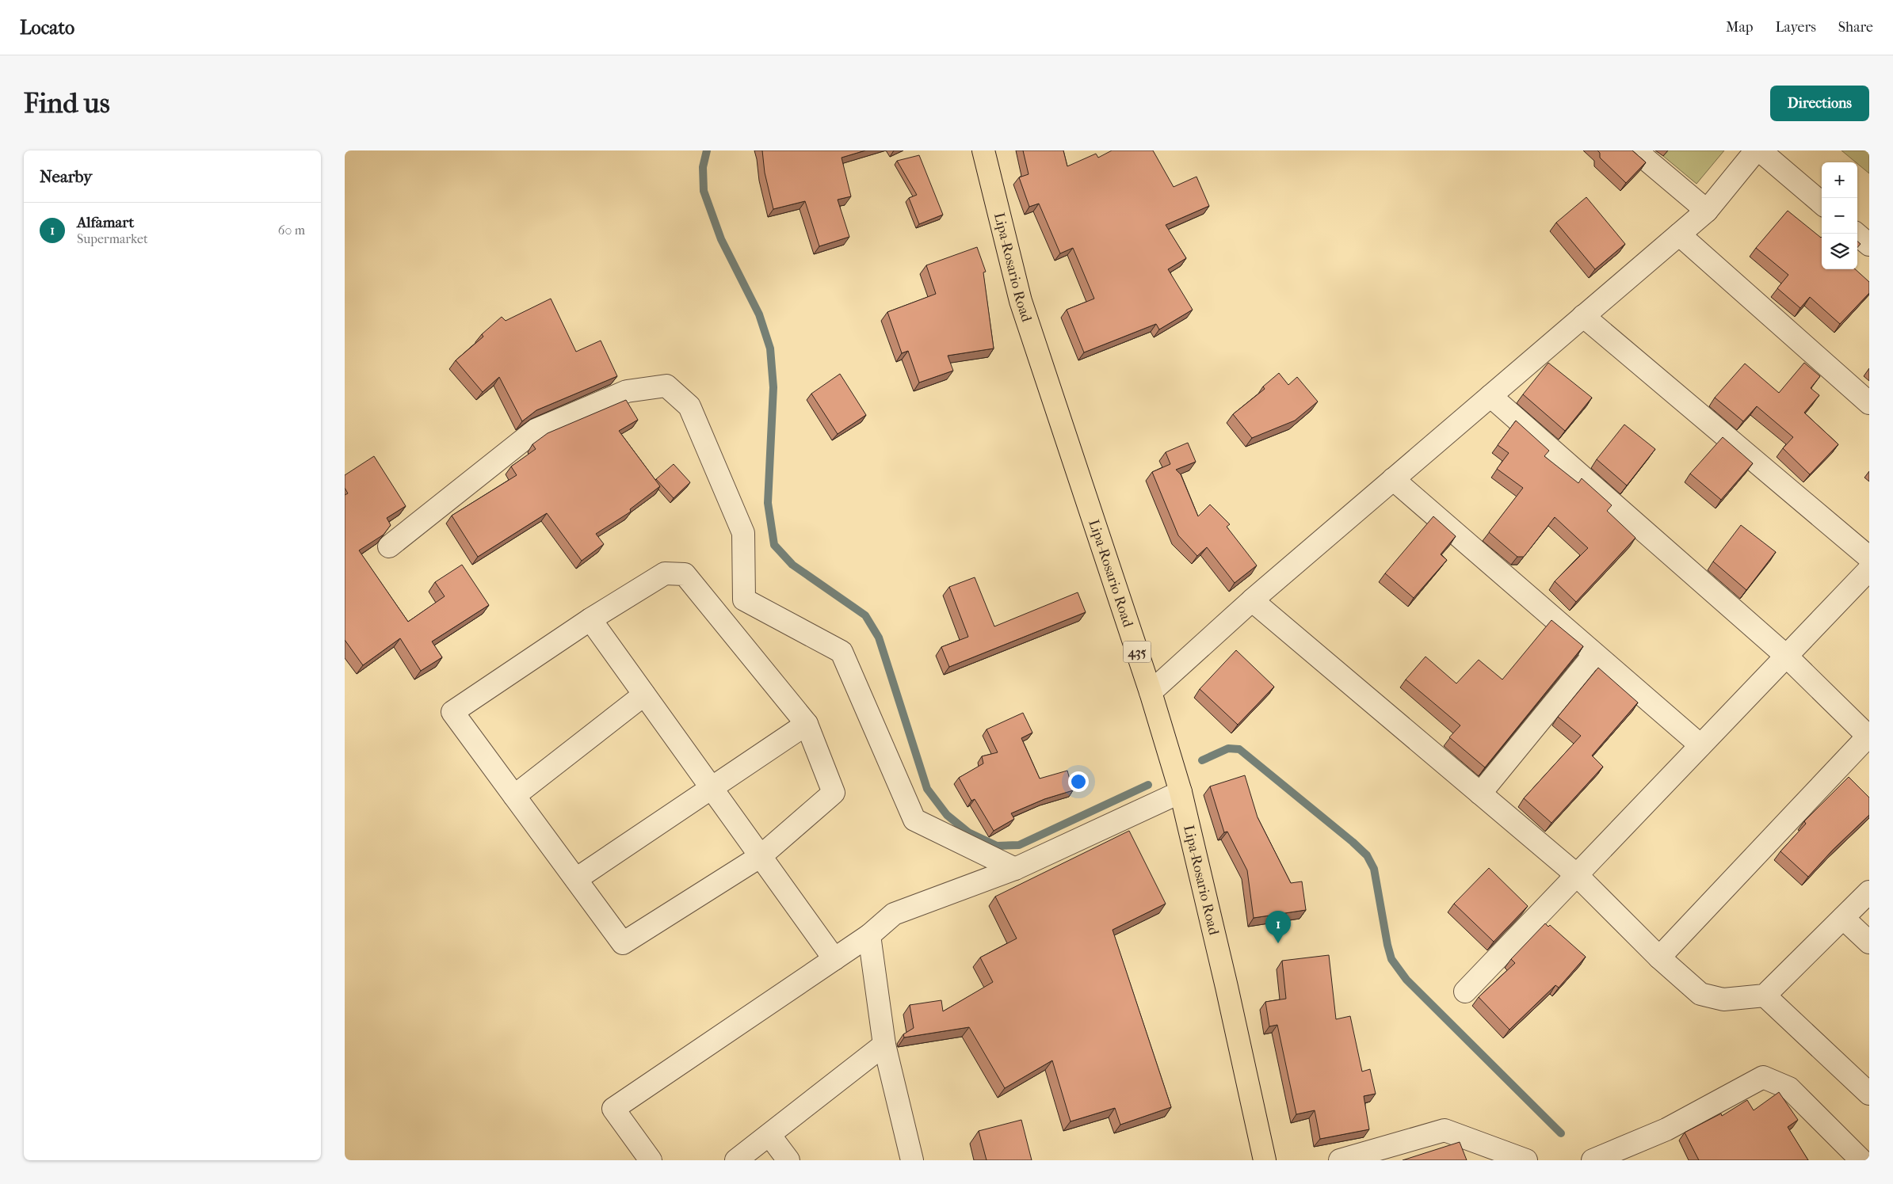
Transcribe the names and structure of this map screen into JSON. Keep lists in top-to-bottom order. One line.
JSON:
{"streets":{"main road":["Lipa-Rosario Road","435"]},"page":{"header":"Locato","nav":["Map","Layers","Share"],"buttons":"Directions","title":"Find us","heading":"Nearby","map_buttons":["+","−"],"list":[{"mark":"1","name":"Alfamart","note":"Supermarket","value":"60 m"}],"pins":"1"}}
